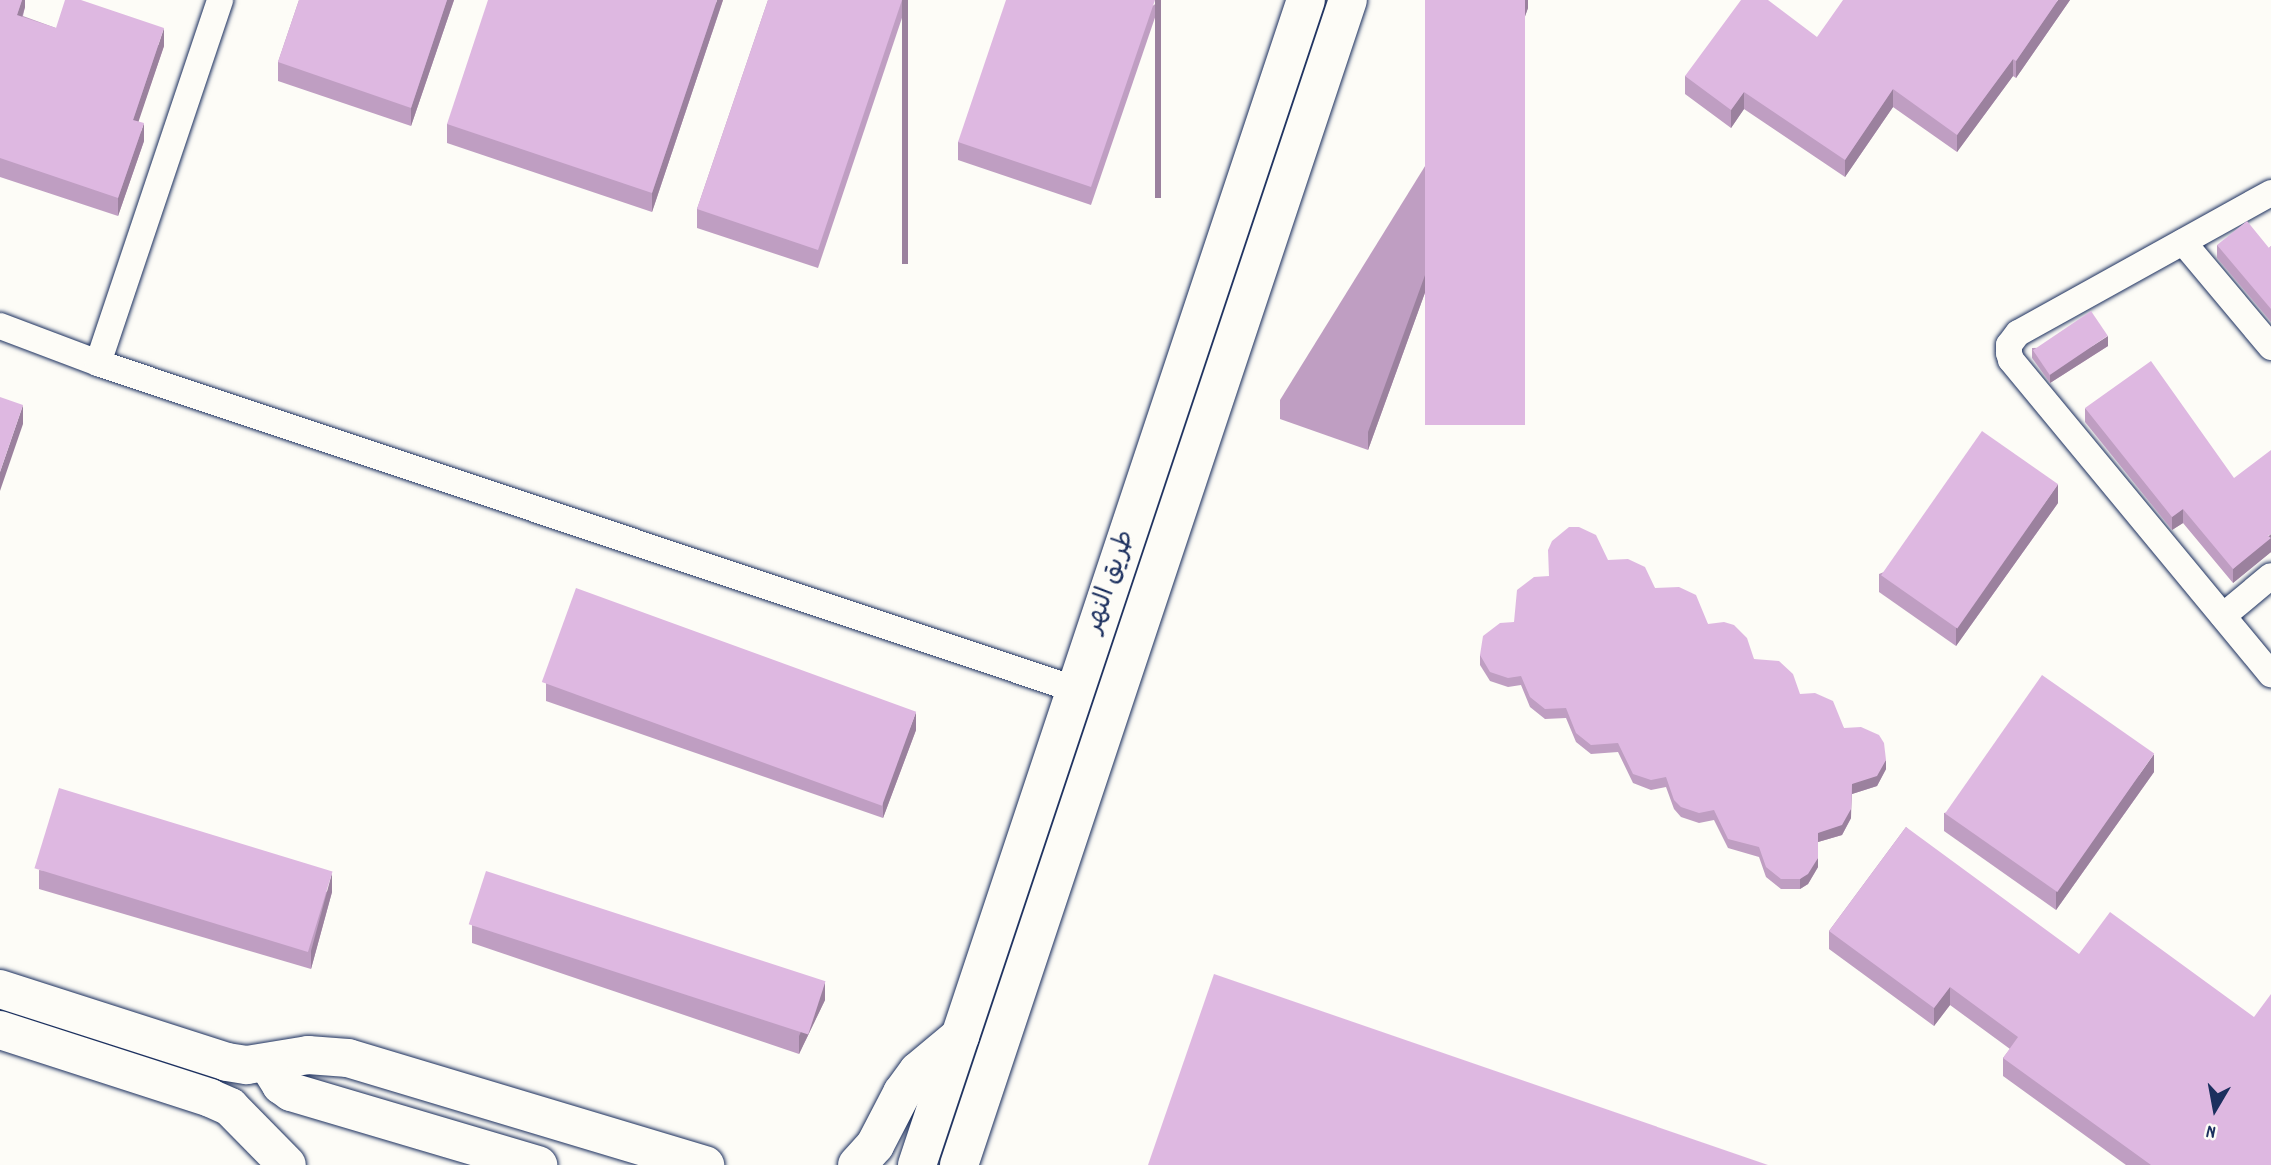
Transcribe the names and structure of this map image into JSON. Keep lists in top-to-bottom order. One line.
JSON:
{"streets":{"main road":["طريق النهر"]},"north":"bottom"}
